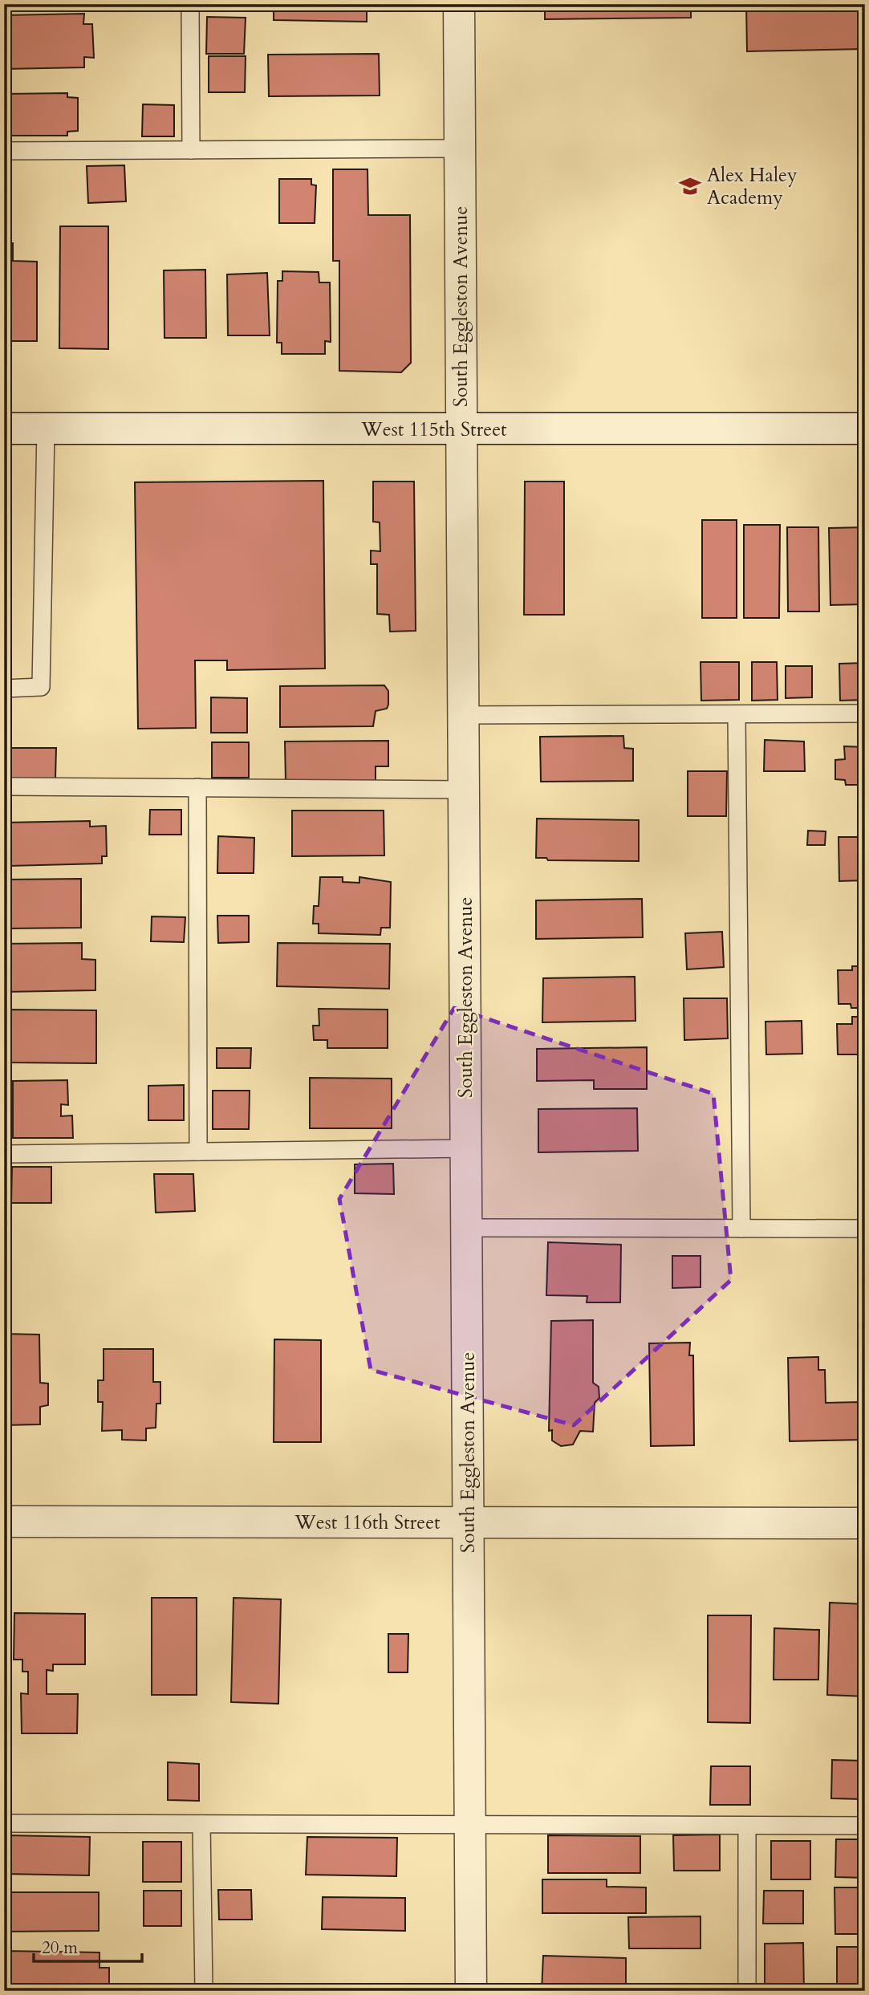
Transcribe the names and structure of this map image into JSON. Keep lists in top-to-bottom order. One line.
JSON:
{"streets":{"street":["South Eggleston Avenue","West 115th Street","West 116th Street"]},"crossings":[["South Eggleston Avenue","West 115th Street"],["South Eggleston Avenue","West 116th Street"]],"places":{"school or university":["Alex Haley Academy"]},"scale_bar":"20 m"}
